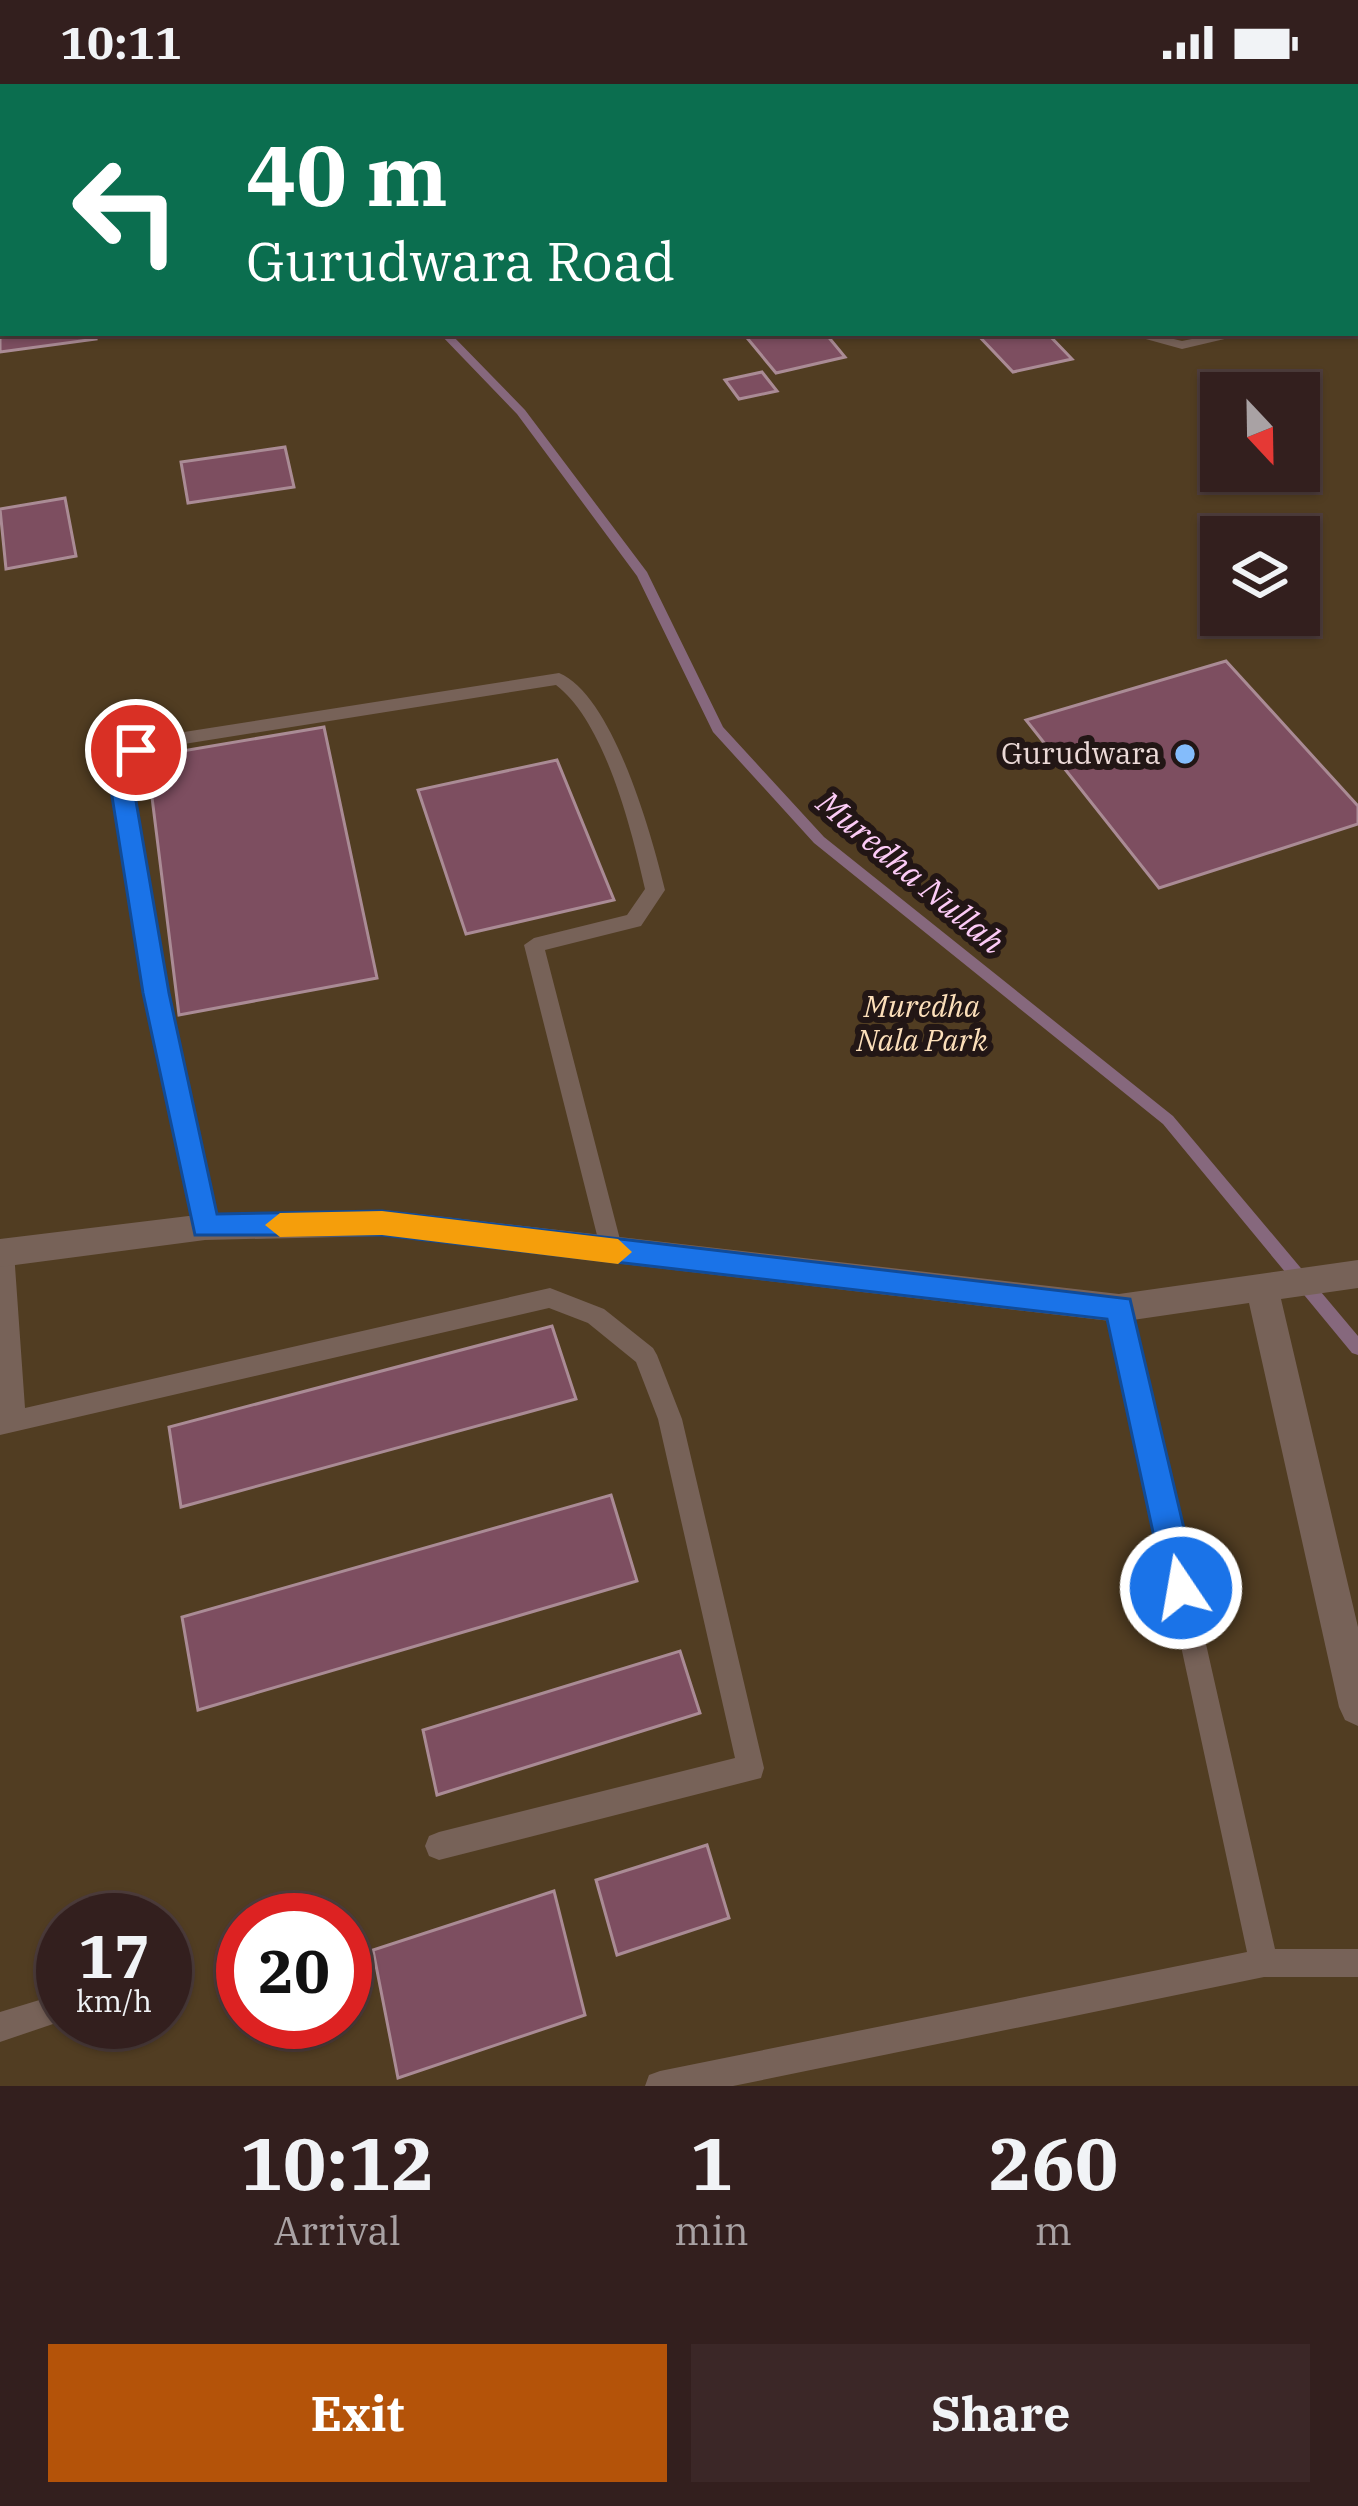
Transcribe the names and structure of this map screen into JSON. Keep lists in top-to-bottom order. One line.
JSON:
{"water":["Muredha Nullah"],"parks":["Muredha Nala Park"],"places":["Gurudwara"],"north":"bottom","page":{"status":"10:11","turn":["40 m","Gurudwara Road"],"speed":"17 km/h","limit":"20","eta":["10:12","Arrival","1","min","260","m"],"buttons":["Exit","Share"]}}
